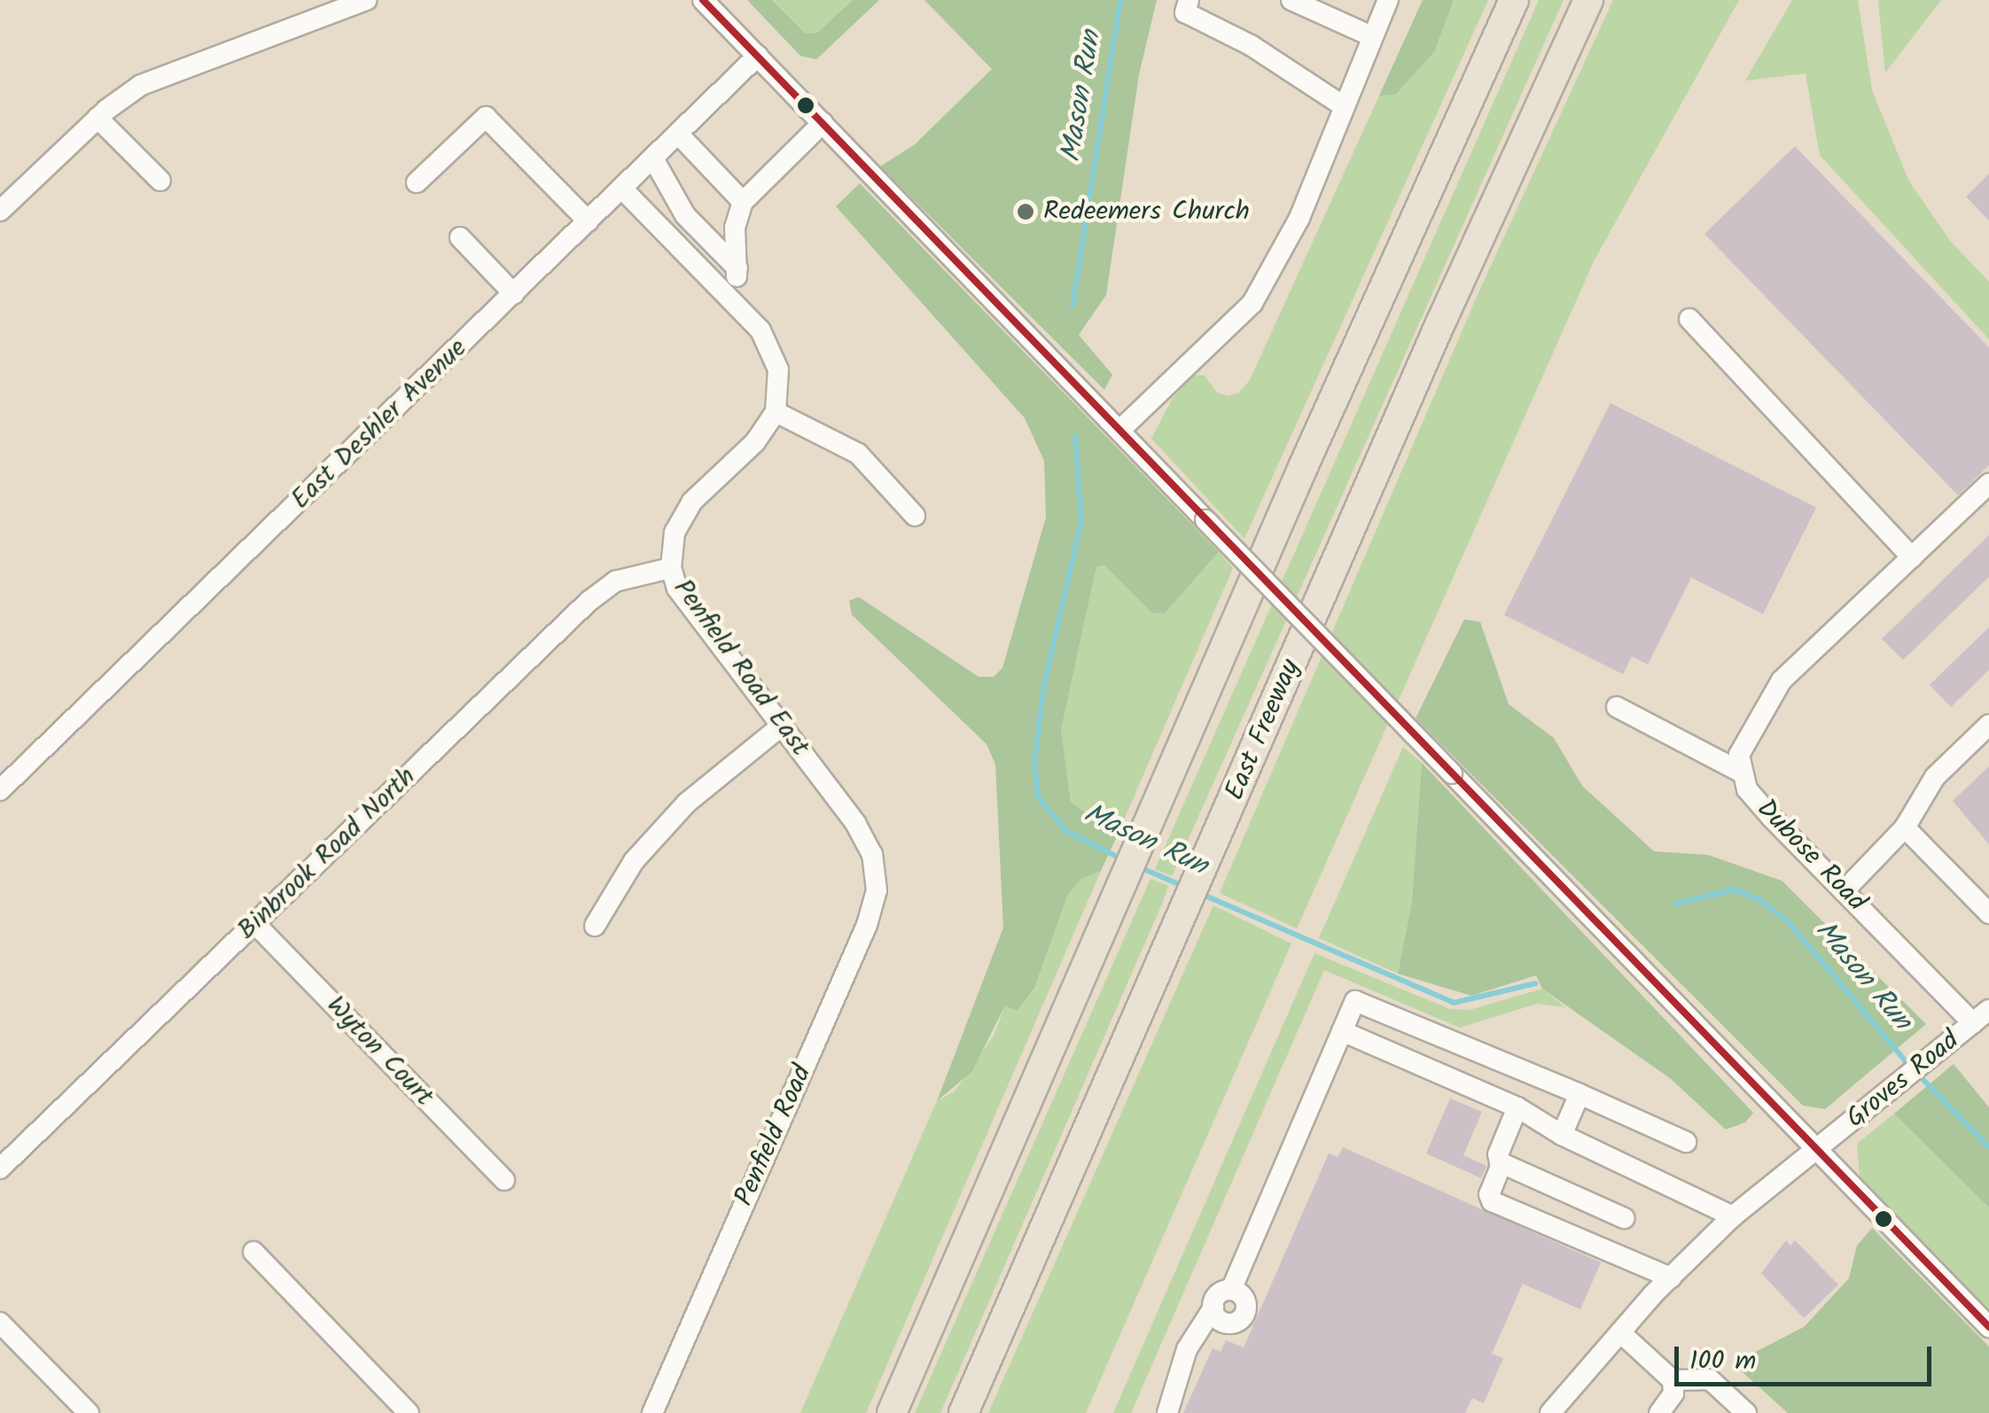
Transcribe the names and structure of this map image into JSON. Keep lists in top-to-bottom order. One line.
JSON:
{"streets":{"highway":["East Freeway"],"street":["East Deshler Avenue","Penfield Road East","Binbrook Road North","Dubose Road","Wyton Court","Groves Road","Penfield Road"]},"crossings":[["Penfield Road East","Binbrook Road North"],["Penfield Road East","Penfield Road"],["Binbrook Road North","Wyton Court"],["Dubose Road","Groves Road"]],"water":["Mason Run"],"places":["Redeemers Church"],"scale_bar":"100 m"}
